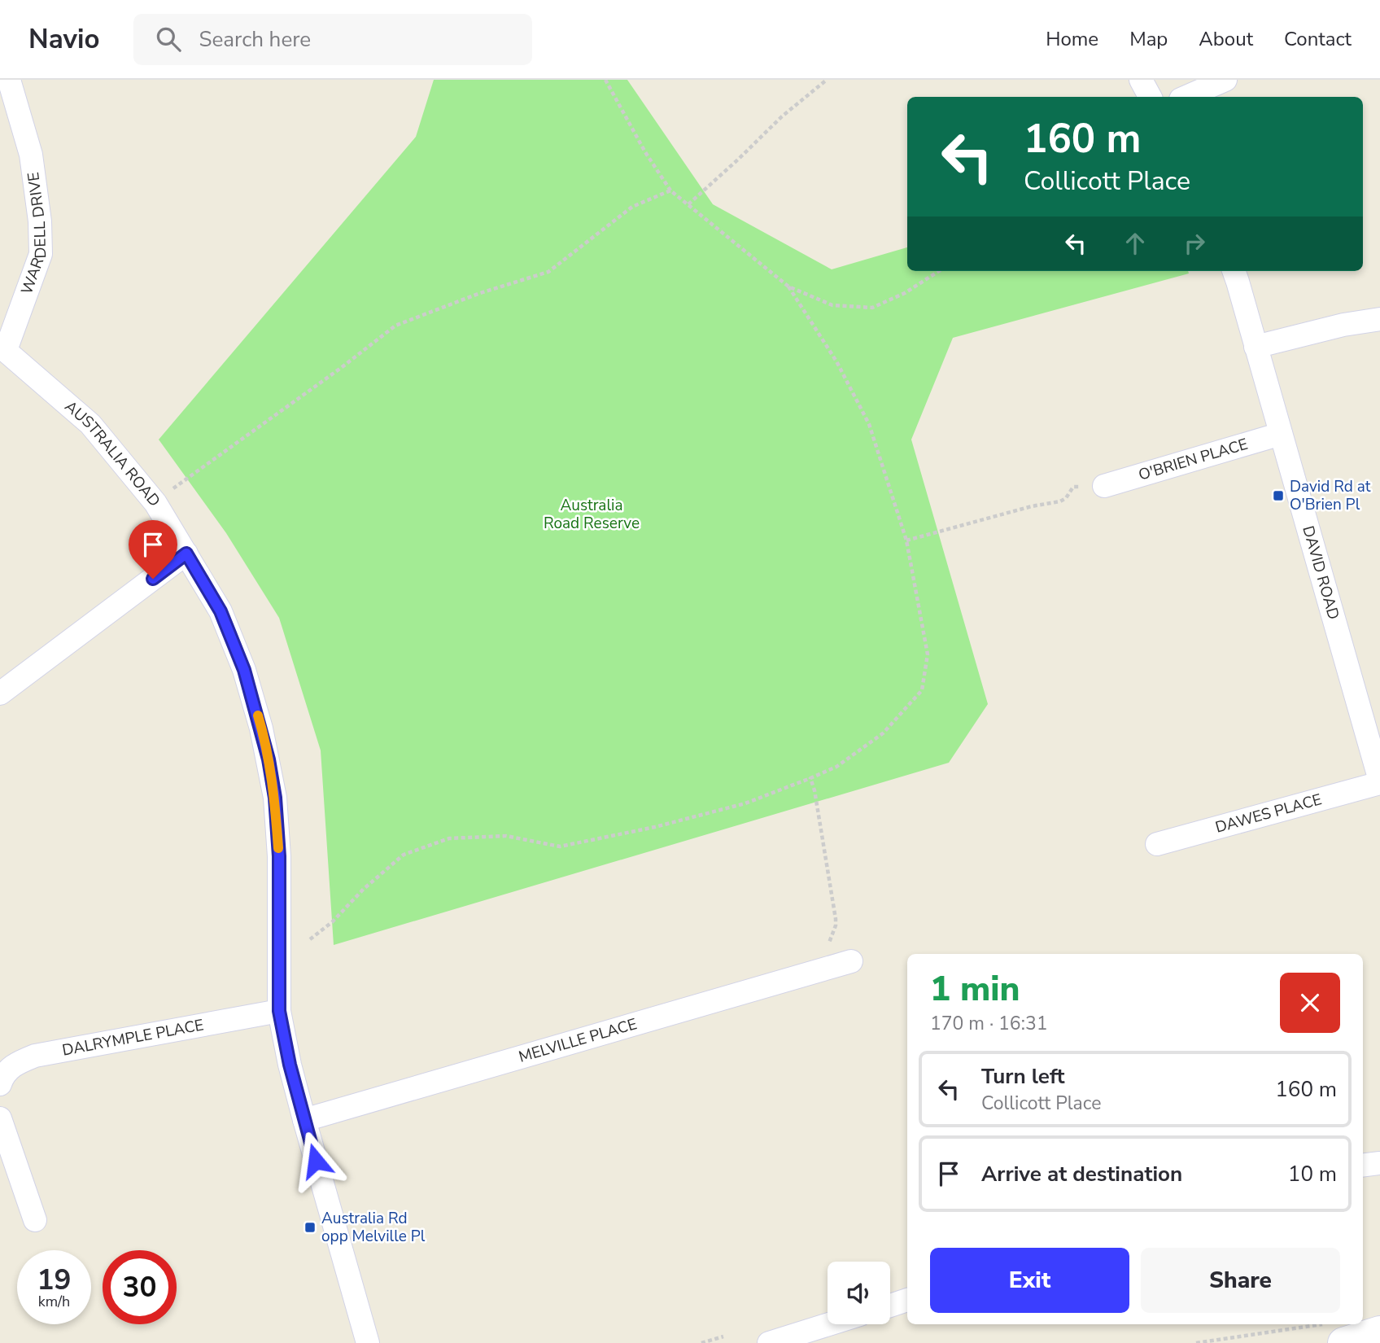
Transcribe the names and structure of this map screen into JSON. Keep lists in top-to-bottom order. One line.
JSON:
{"streets":{"street":["WARDELL DRIVE","AUSTRALIA ROAD","O'BRIEN PLACE","DAVID ROAD","DAWES PLACE","DALRYMPLE PLACE","MELVILLE PLACE"]},"crossings":[["WARDELL DRIVE","AUSTRALIA ROAD"],["AUSTRALIA ROAD","DALRYMPLE PLACE"],["AUSTRALIA ROAD","MELVILLE PLACE"],["O'BRIEN PLACE","DAVID ROAD"],["DAVID ROAD","DAWES PLACE"]],"parks":["Australia Road Reserve"],"places":{"transit":["David Rd at O'Brien Pl","Australia Rd opp Melville Pl"]},"page":{"header":"Navio","search":"Search here","nav":["Home","Map","About","Contact"],"turn":["160 m","Collicott Place"],"heading":["1 min","170 m · 16:31"],"list":[{"name":"Turn left","note":"Collicott Place","value":"160 m"},{"name":"Arrive at destination","value":"10 m"}],"buttons":["Exit","Share"],"speed":"19 km/h","limit":"30"}}
